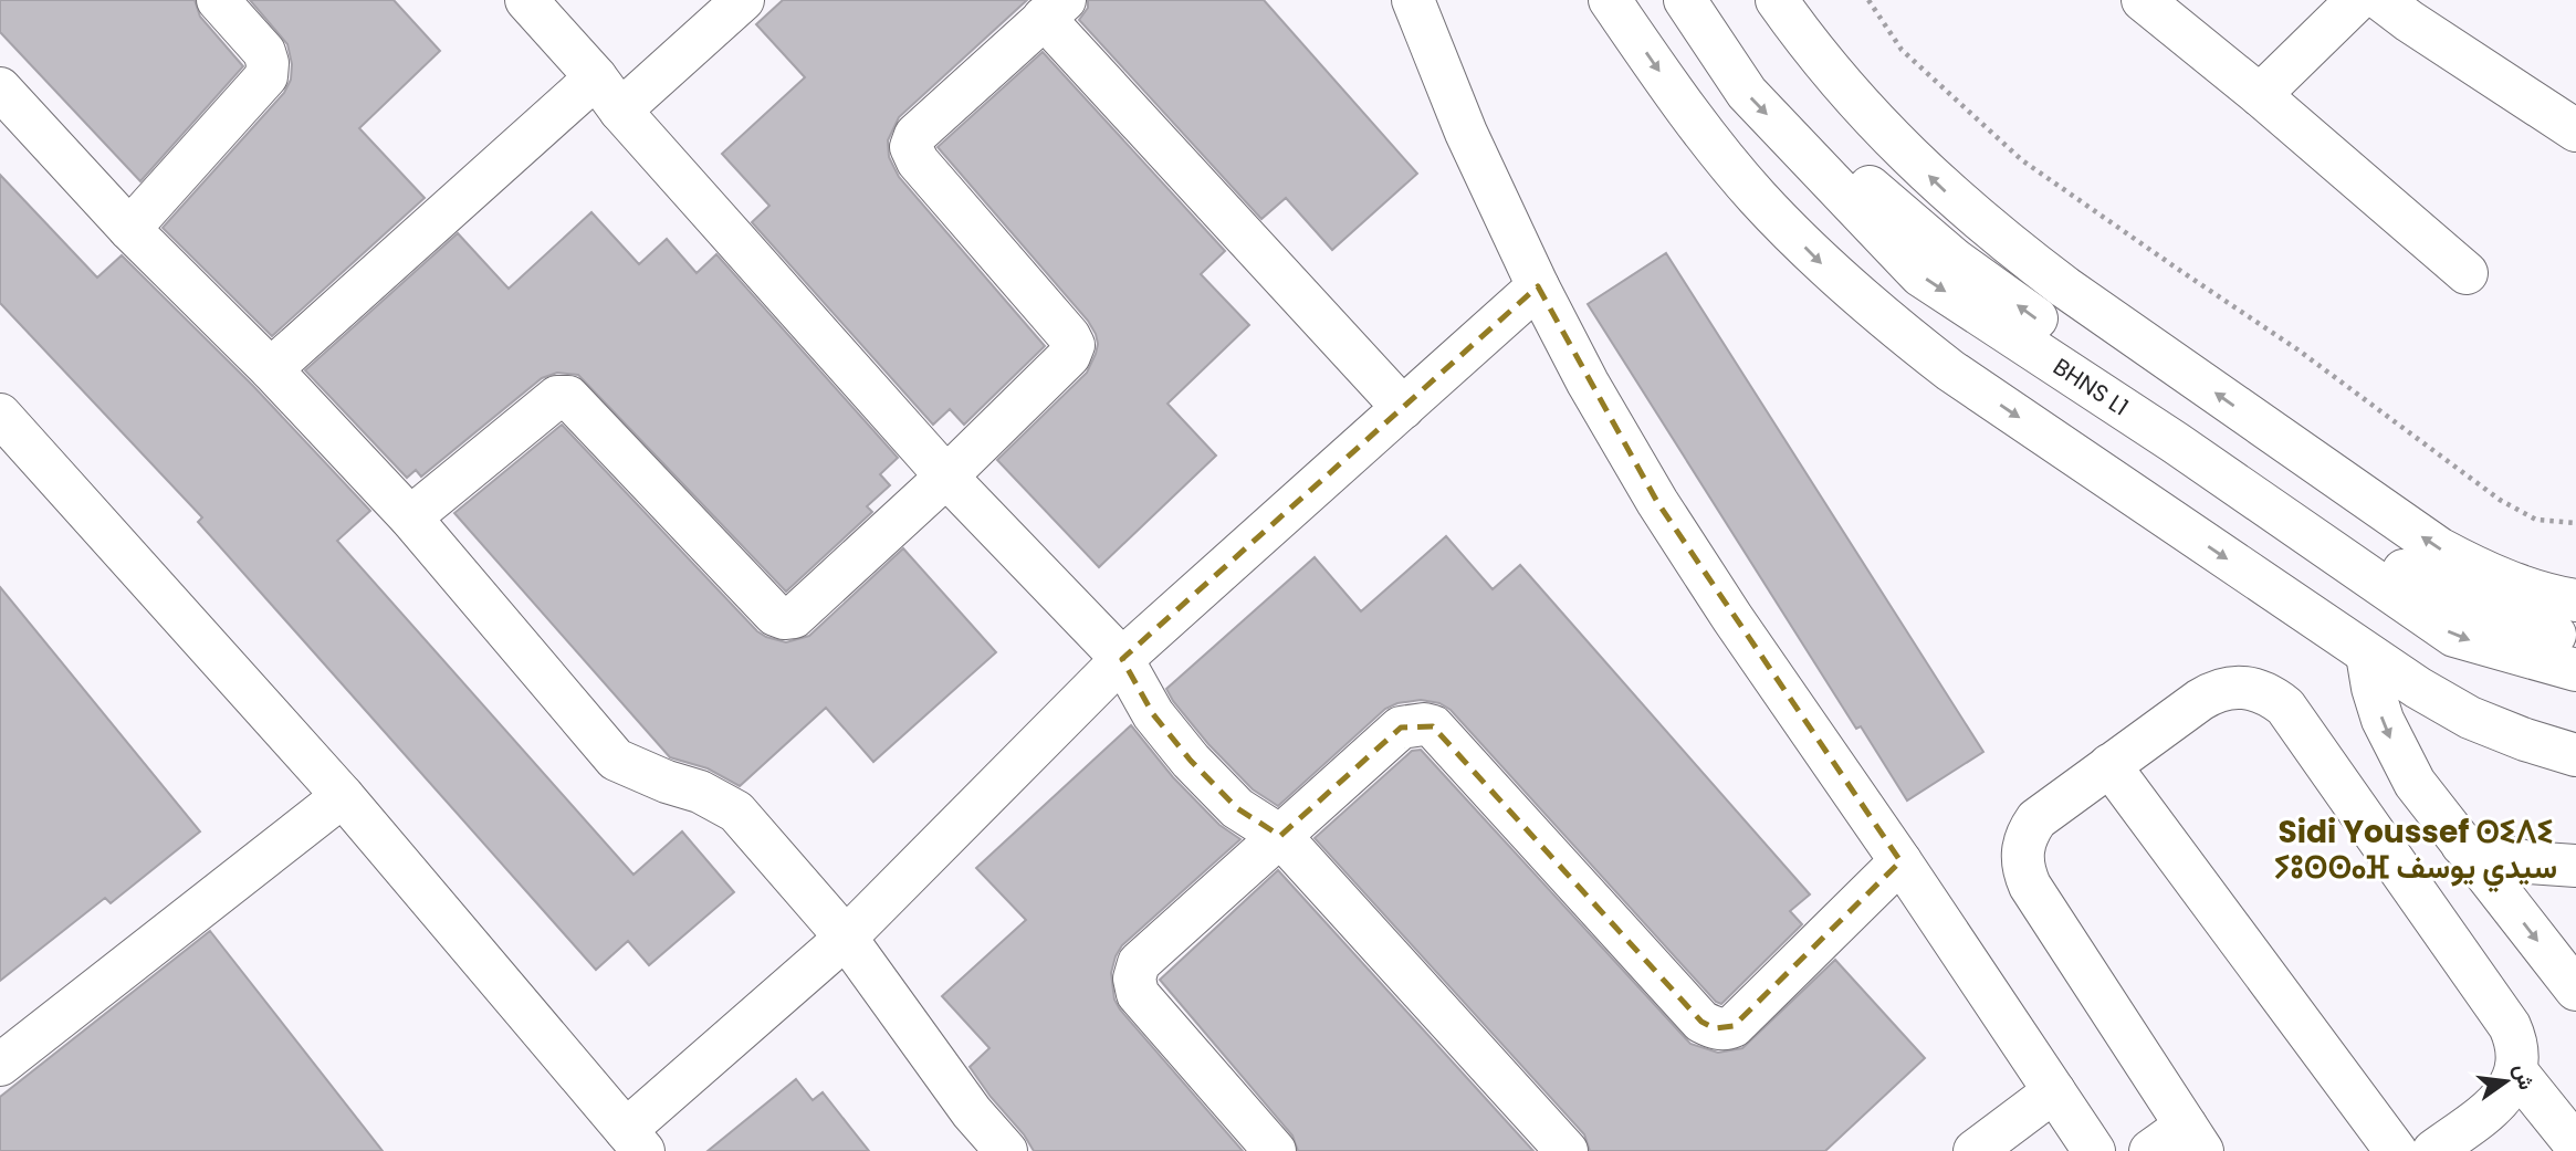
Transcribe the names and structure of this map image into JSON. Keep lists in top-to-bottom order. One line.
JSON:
{"streets":{"street":["BHNS L1"]},"districts":["Sidi Youssef ⵙⵉⴷⵉ ⵢⵓⵙⵙⴰⴼ سيدي يوسف"],"north":"right"}
